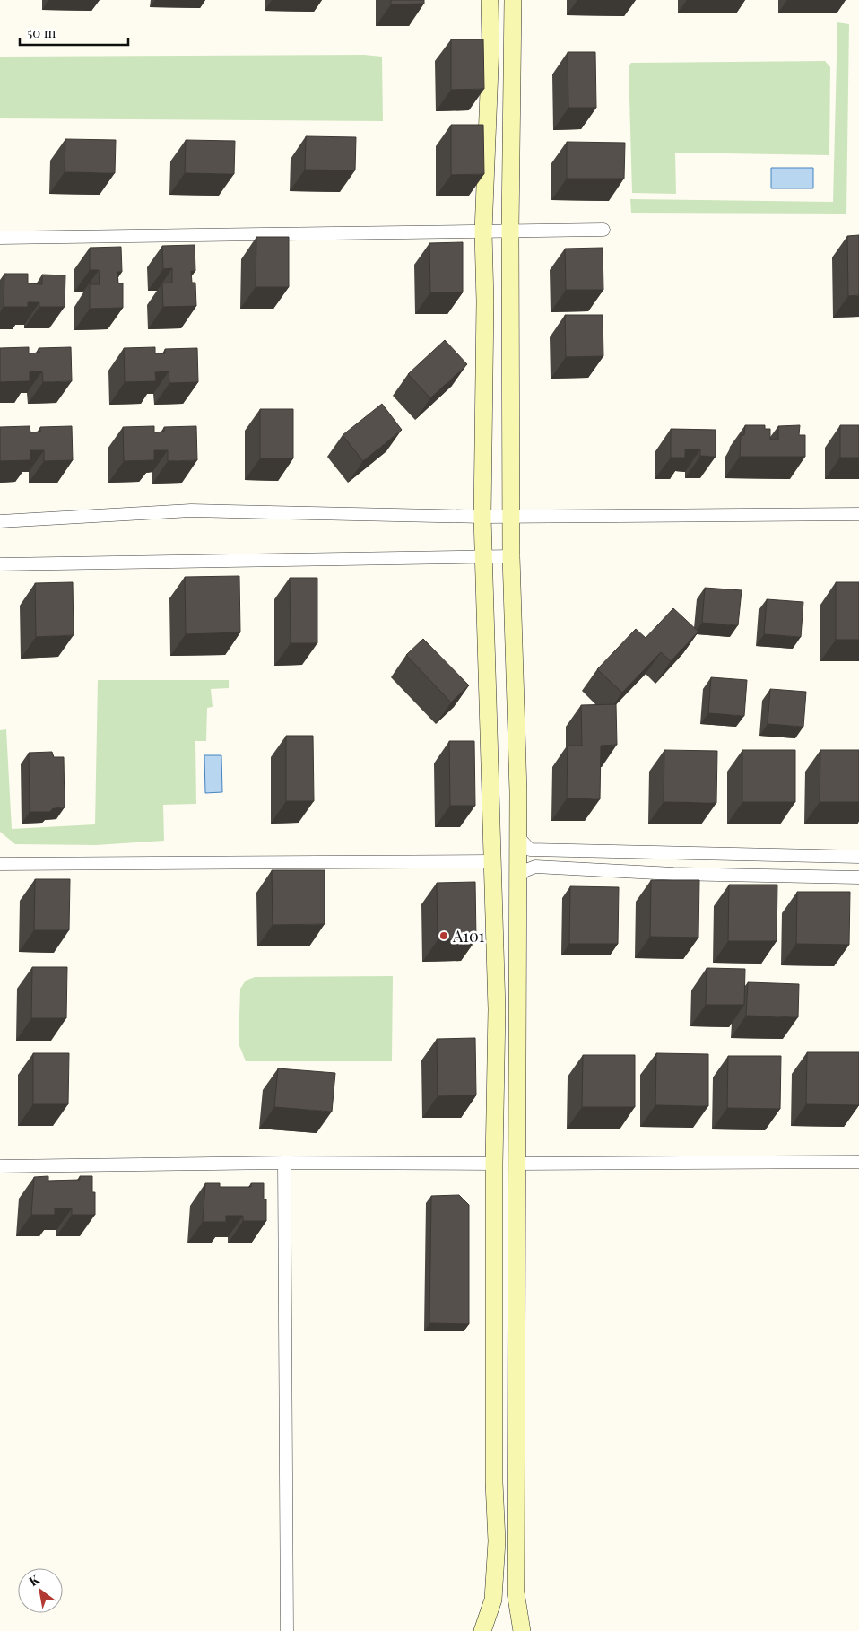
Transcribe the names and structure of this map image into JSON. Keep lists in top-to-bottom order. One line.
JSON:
{"places":["A101"],"scale_bar":"50 m","north":"top left"}
